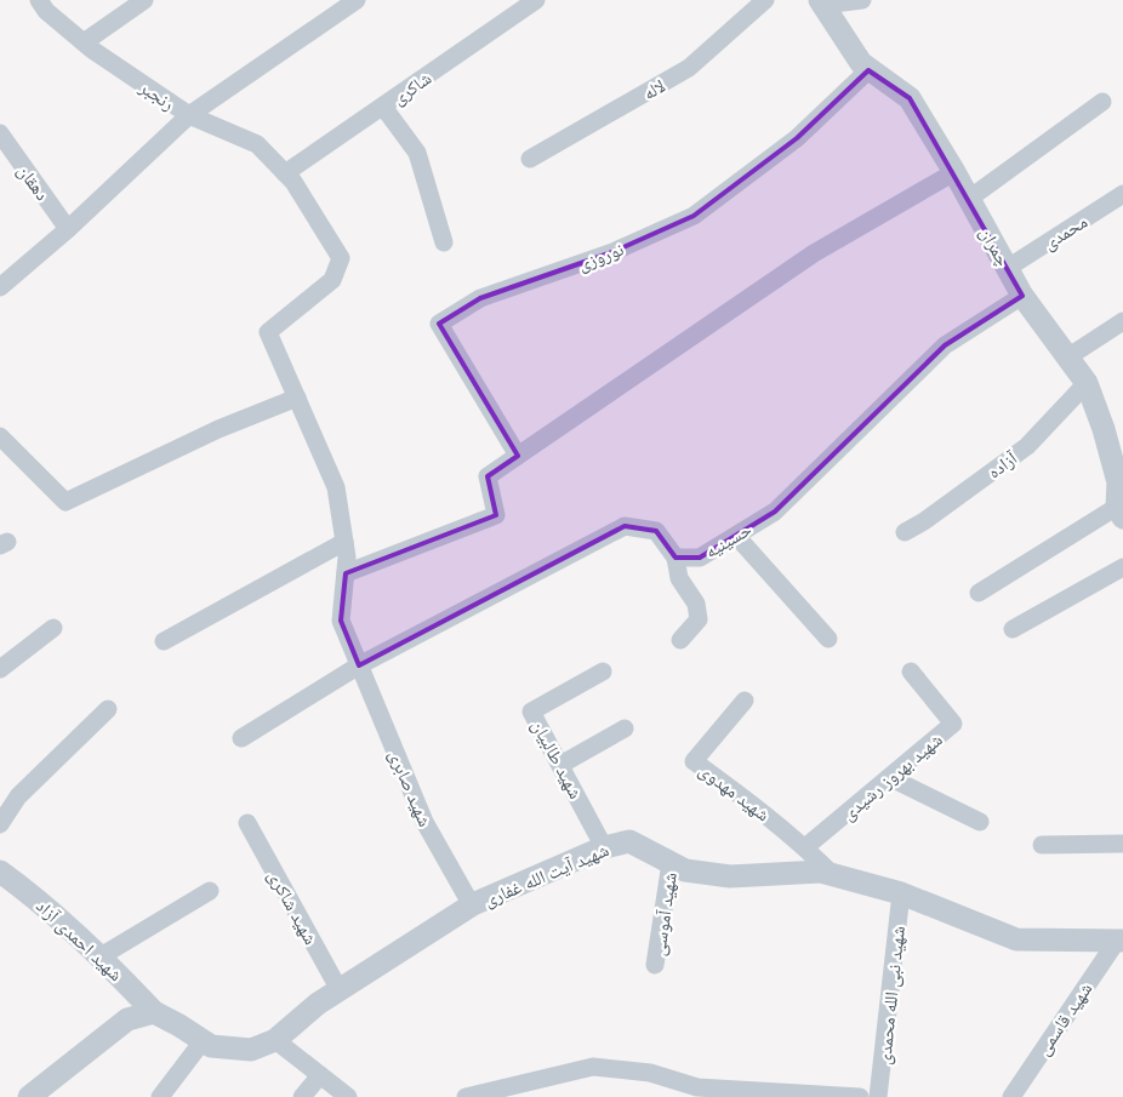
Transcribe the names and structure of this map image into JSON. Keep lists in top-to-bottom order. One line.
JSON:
{"streets":{"street":["شاکری","لاله","رنجبر","دهقان","محمدی","چمران","نوروزی","آزاده","حسینیه","شهید طالبیان","شهید بهروز رشیدی","شهید صابری","شهید مهدوی","شهید آیت الله غفاری","شهید شاکری","شهید آموسی","شهید احمدی آزاد","شهید نبی الله محمدی","شهید قاسمی"]},"crossings":[["شاکری","رنجبر"],["رنجبر","شهید صابری"],["محمدی","چمران"],["چمران","نوروزی"],["چمران","آزاده"],["چمران","حسینیه"],["شهید طالبیان","شهید آیت الله غفاری"],["شهید بهروز رشیدی","شهید مهدوی"],["شهید صابری","شهید آیت الله غفاری"],["شهید مهدوی","شهید آیت الله غفاری"],["شهید آیت الله غفاری","شهید شاکری"],["شهید آیت الله غفاری","شهید آموسی"],["شهید آیت الله غفاری","شهید احمدی آزاد"],["شهید آیت الله غفاری","شهید نبی الله محمدی"],["شهید آیت الله غفاری","شهید قاسمی"]]}
